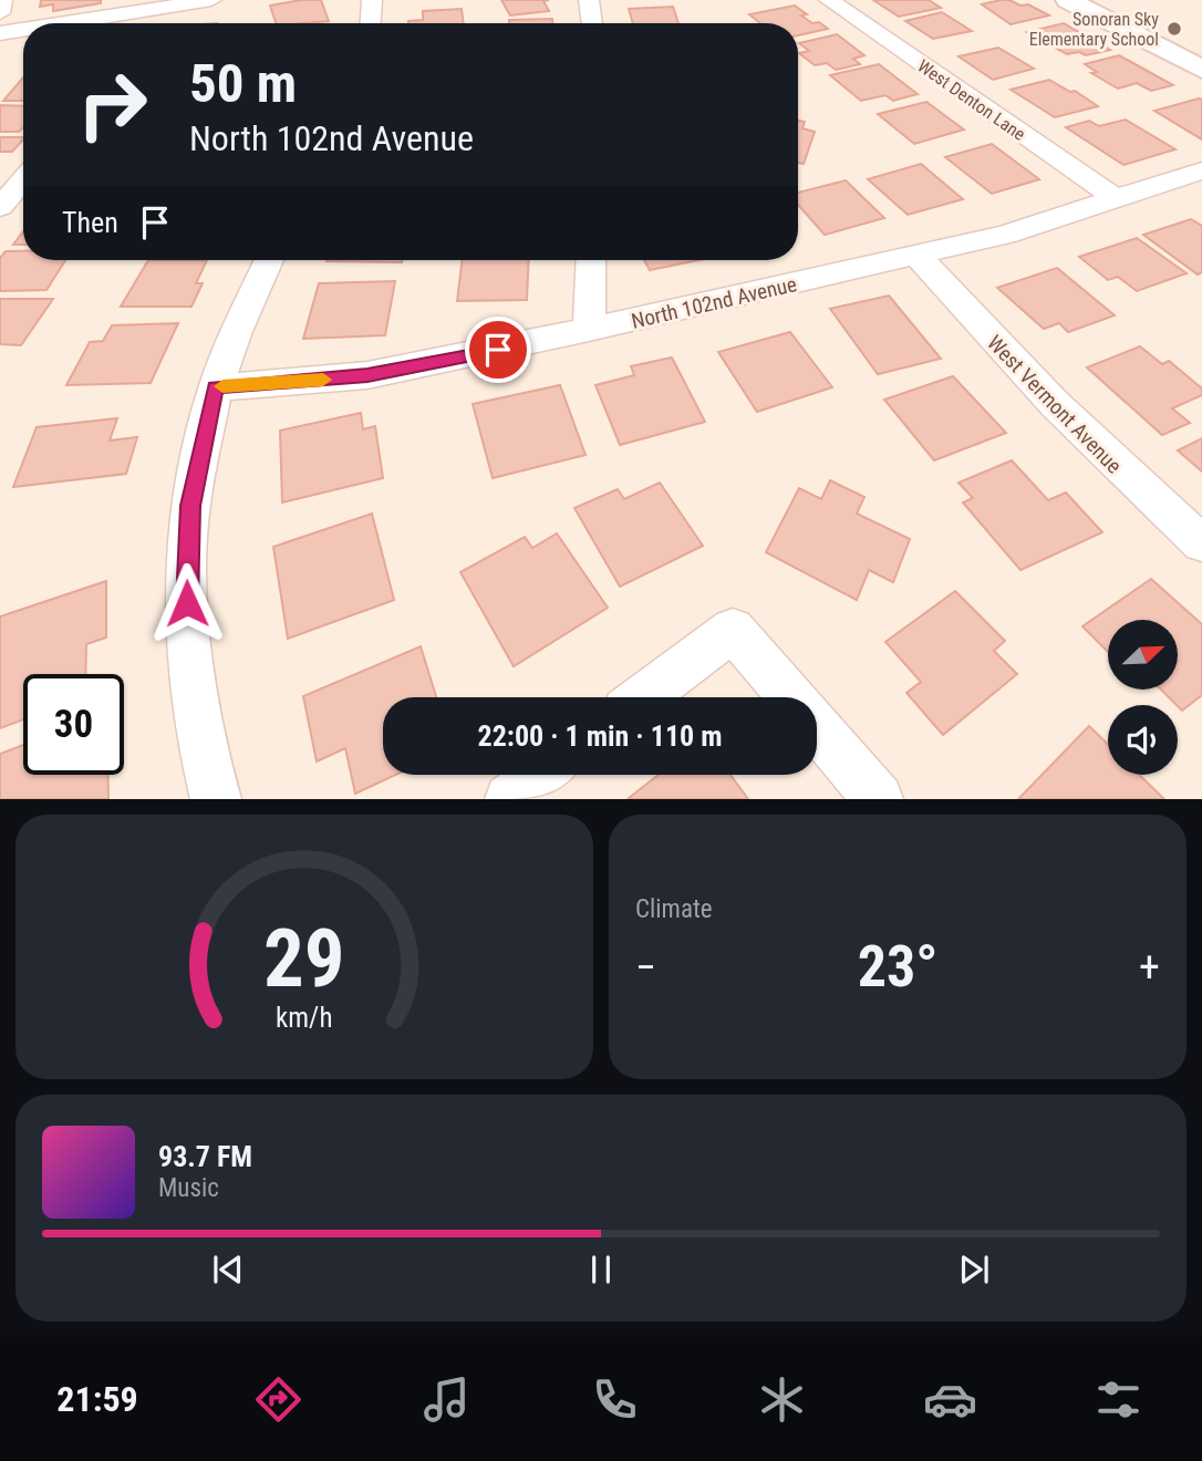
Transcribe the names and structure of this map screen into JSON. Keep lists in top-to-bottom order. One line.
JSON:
{"streets":{"street":["West Denton Lane","North 102nd Avenue","West Vermont Avenue"]},"crossings":[["West Denton Lane","North 102nd Avenue"],["North 102nd Avenue","West Vermont Avenue"]],"places":["Sonoran Sky Elementary School"],"north":"top right","page":{"turn":["50 m","North 102nd Avenue"],"then":"Then","limit":"30","trip":"22:00 · 1 min · 110 m","tile":"Climate","heat":["−","23°","+"],"song":["93.7 FM","Music"],"tabs":"21:59","gauge":["29","km/h"]}}
